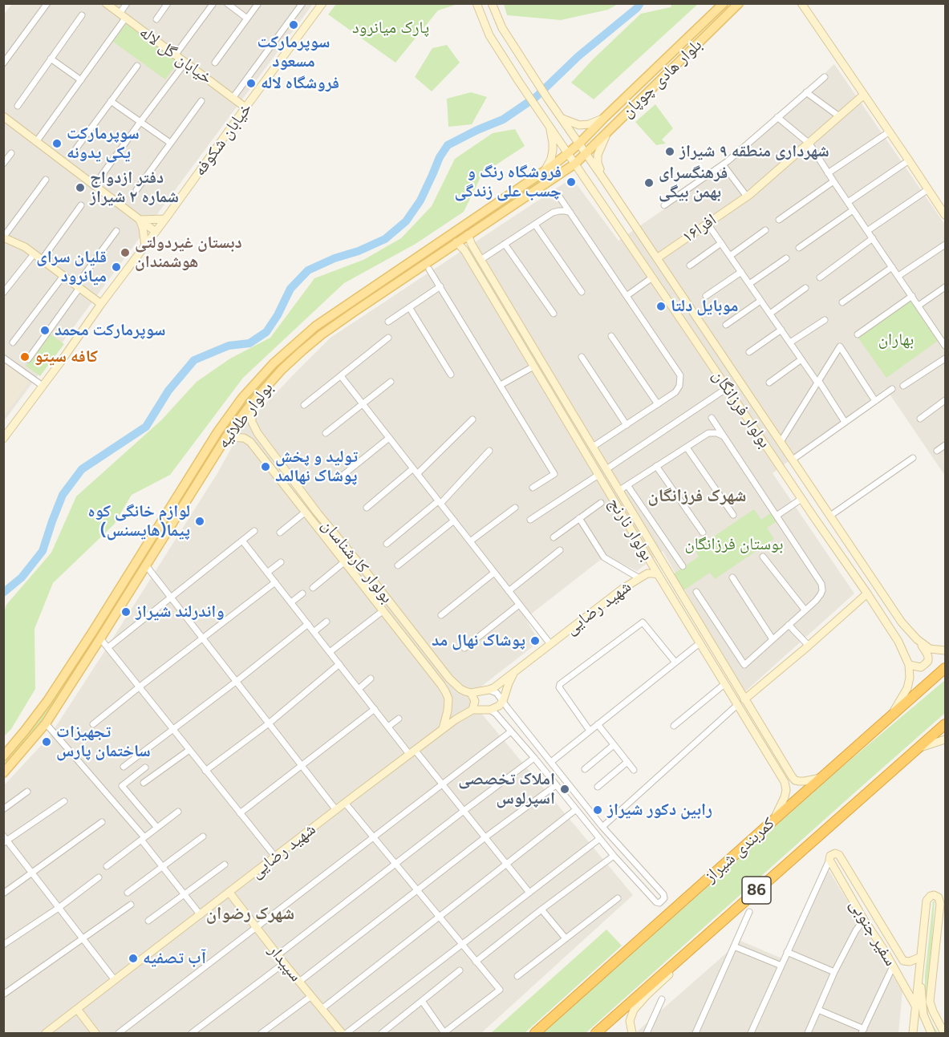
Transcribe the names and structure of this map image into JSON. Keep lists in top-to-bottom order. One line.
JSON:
{"streets":{"highway":["کمربندی شیراز","86"],"main road":["بلوار هادی چوپان","بولوار طلائیه"],"street":["خیابان گل لاله","خیابان شکوفه","۱۶افرا","بولوار فرزانگان","بولوار نارنج","بولوار کارشناسان","شهید رضایی","سفیر جنوبی","سپیدار"]},"crossings":[["خیابان گل لاله","خیابان شکوفه"],["بلوار هادی چوپان","بولوار فرزانگان"],["بلوار هادی چوپان","بولوار طلائیه"],["۱۶افرا","بولوار فرزانگان"],["بولوار فرزانگان","بولوار طلائیه"],["بولوار فرزانگان","کمربندی شیراز"],["بولوار طلائیه","بولوار نارنج"],["بولوار طلائیه","بولوار کارشناسان"],["بولوار کارشناسان","شهید رضایی"],["شهید رضایی","سپیدار"]],"districts":["شهرک فرزانگان","شهرک رضوان"],"parks":["پارک میانرود","بهاران","بوستان فرزانگان"],"places":["سوپرمارکت مسعود","فروشگاه لاله","سوپرمارکت یکی یدونه","شهرداری منطقه ۹ شیراز","فروشگاه رنگ و چسب علی زندگی","فرهنگسرای بهمن بیگی","دفتر ازدواج شماره ۲ شیراز","دبستان غیردولتی هوشمندان","قلیان سرای میانرود","موبایل دلتا","سوپرمارکت محمد","کافه سیتو","تولید و پخش پوشاک نهالمد","لوازم خانگی کوه پیما(هایسنس)","واندرلند شیراز","پوشاک نهال مد","تجهیزات ساختمان پارس","املاک تخصصی اسپرلوس","رابین دکور شیراز","آب تصفیه"]}
